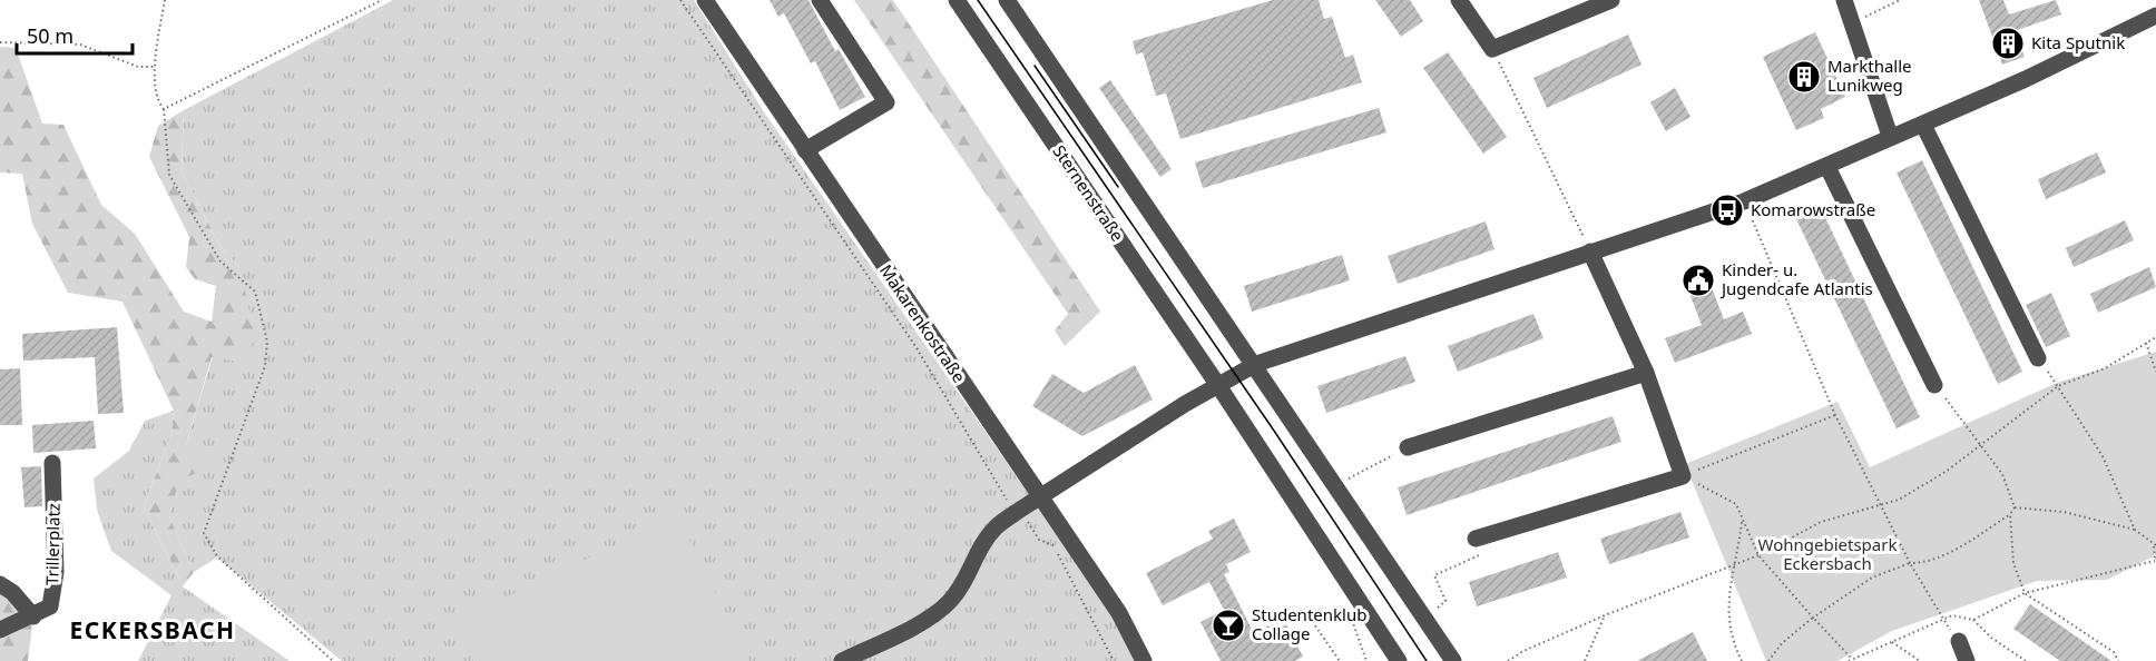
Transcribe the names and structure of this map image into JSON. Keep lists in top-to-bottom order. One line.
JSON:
{"streets":{"street":["Sternenstraße","Makarenkostraße","Trillerplatz"]},"districts":["ECKERSBACH"],"parks":["Wohngebietspark Eckersbach"],"places":{"building":["Kita Sputnik","Markthalle Lunikweg"],"bus stop":["Komarowstraße"],"public building":["Kinder- u. Jugendcafe Atlantis"],"bar":["Studentenklub Collage"]},"scale_bar":"50 m"}
